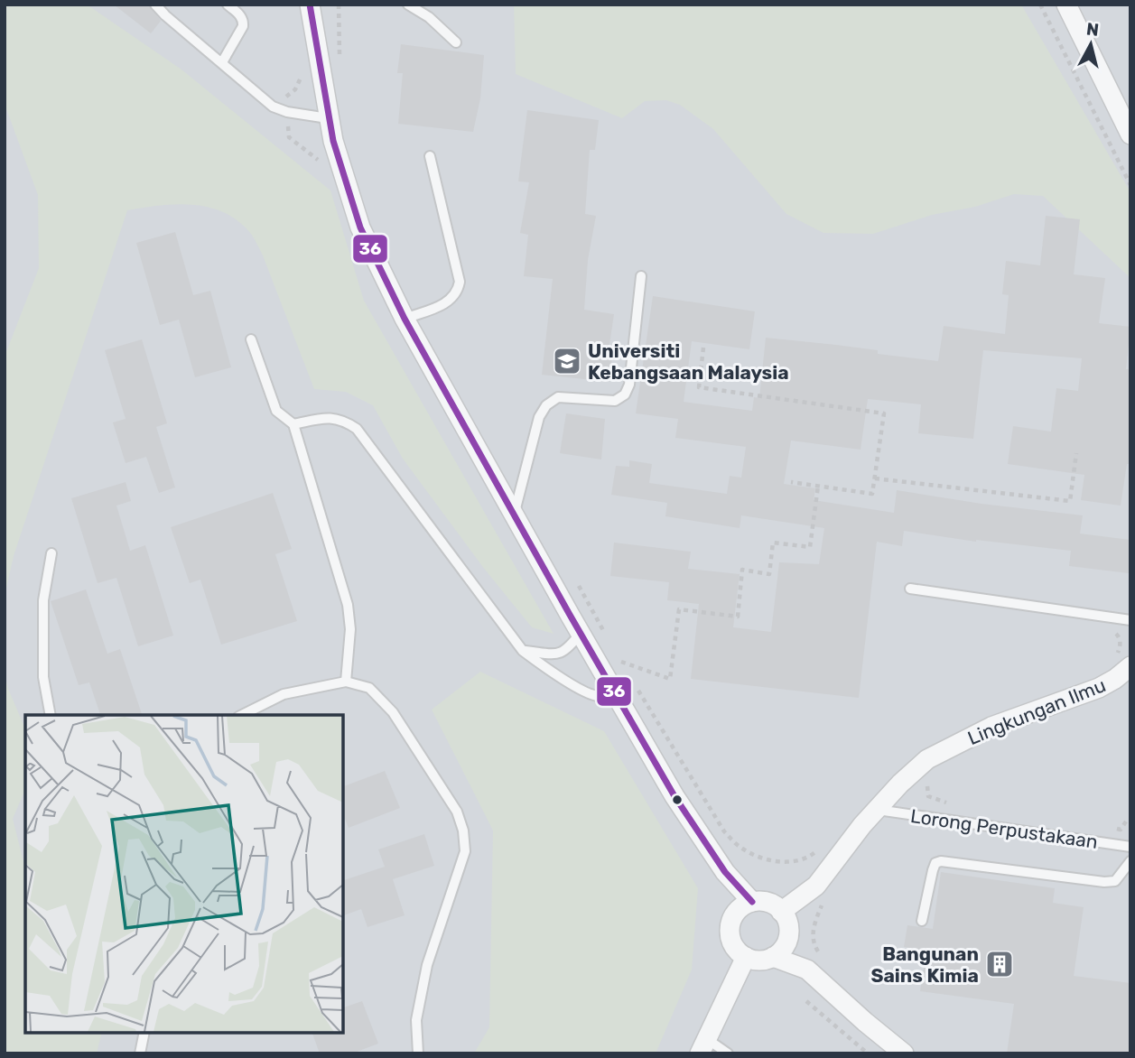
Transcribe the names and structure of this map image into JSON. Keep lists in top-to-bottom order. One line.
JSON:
{"streets":{"street":["Lingkungan Ilmu"],"lane":["Lorong Perpustakaan"]},"crossings":[["Lingkungan Ilmu","Lorong Perpustakaan"]],"places":{"school or university":["Universiti Kebangsaan Malaysia"],"building":["Bangunan Sains Kimia"]},"lines":["transit line 36"],"north":"top"}
